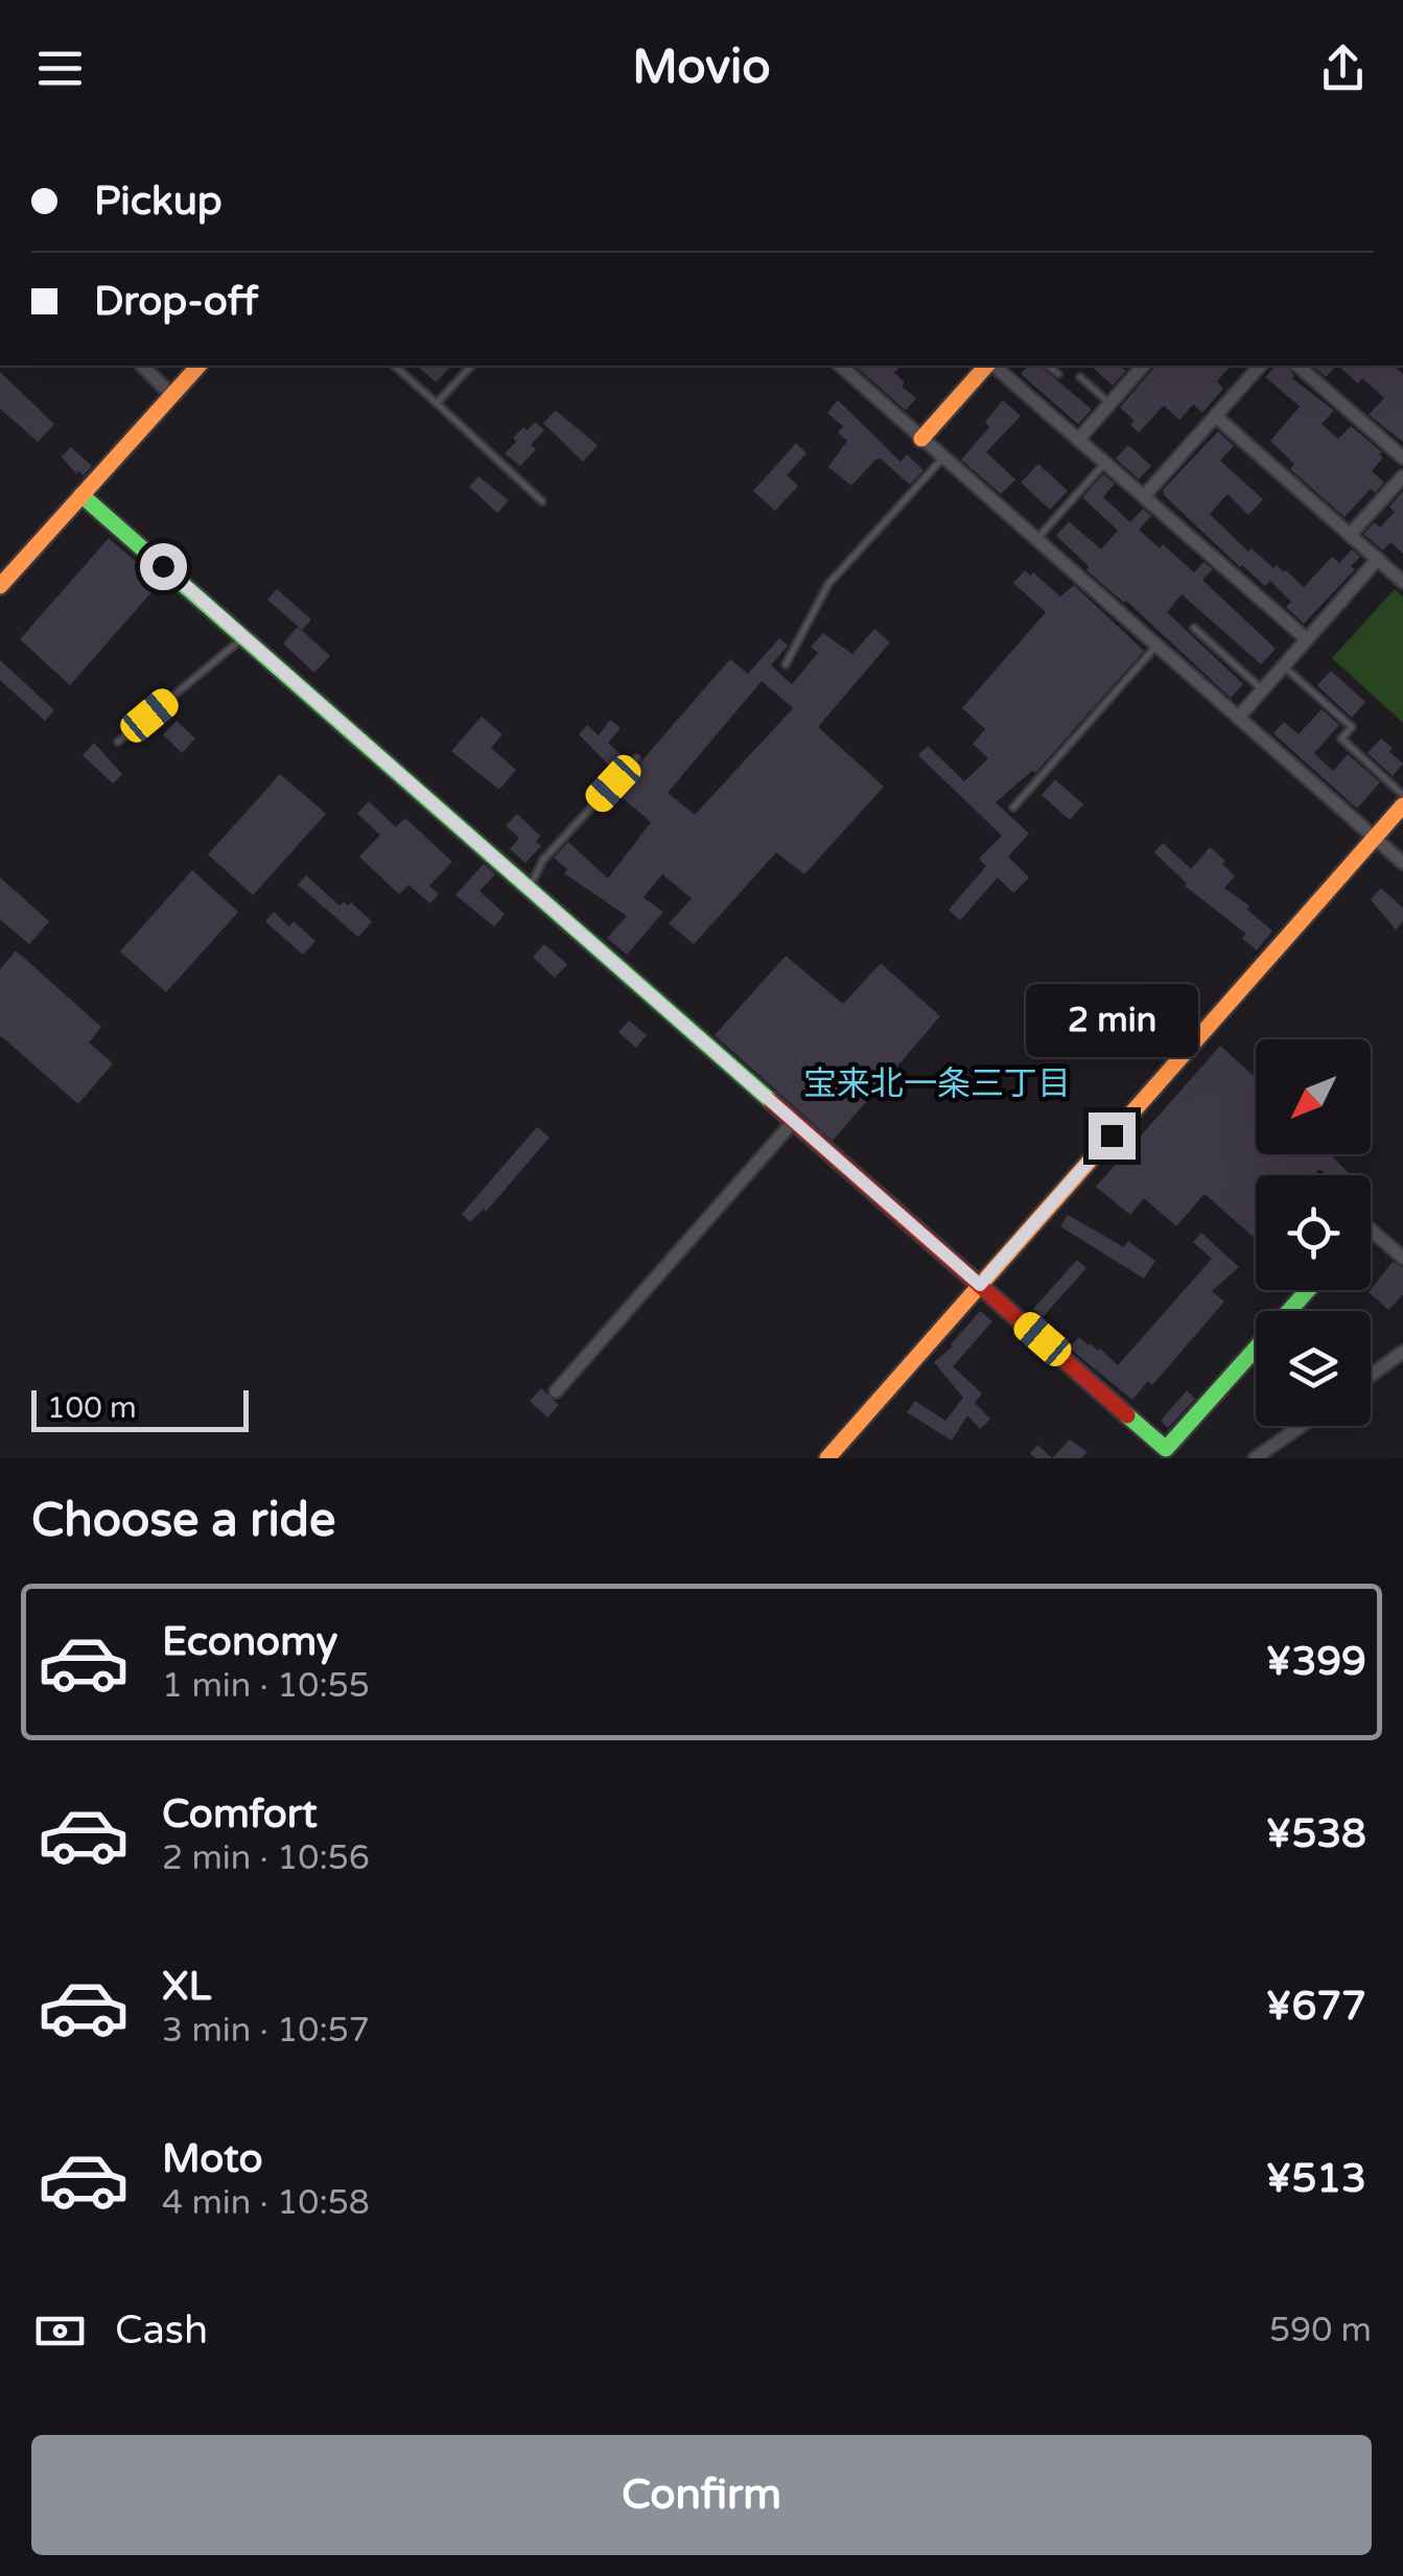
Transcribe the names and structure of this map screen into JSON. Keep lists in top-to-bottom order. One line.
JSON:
{"districts":["宝来北一条三丁目"],"scale_bar":"100 m","north":"bottom left","page":{"header":"Movio","banner":["Pickup","Drop-off"],"bubble":"2 min","scale":"100 m","heading":"Choose a ride","list":[{"name":"Economy","note":"1 min · 10:55","value":"¥399"},{"name":"Comfort","note":"2 min · 10:56","value":"¥538"},{"name":"XL","note":"3 min · 10:57","value":"¥677"},{"name":"Moto","note":"4 min · 10:58","value":"¥513"}],"pay":["Cash","590 m"],"buttons":"Confirm"}}
